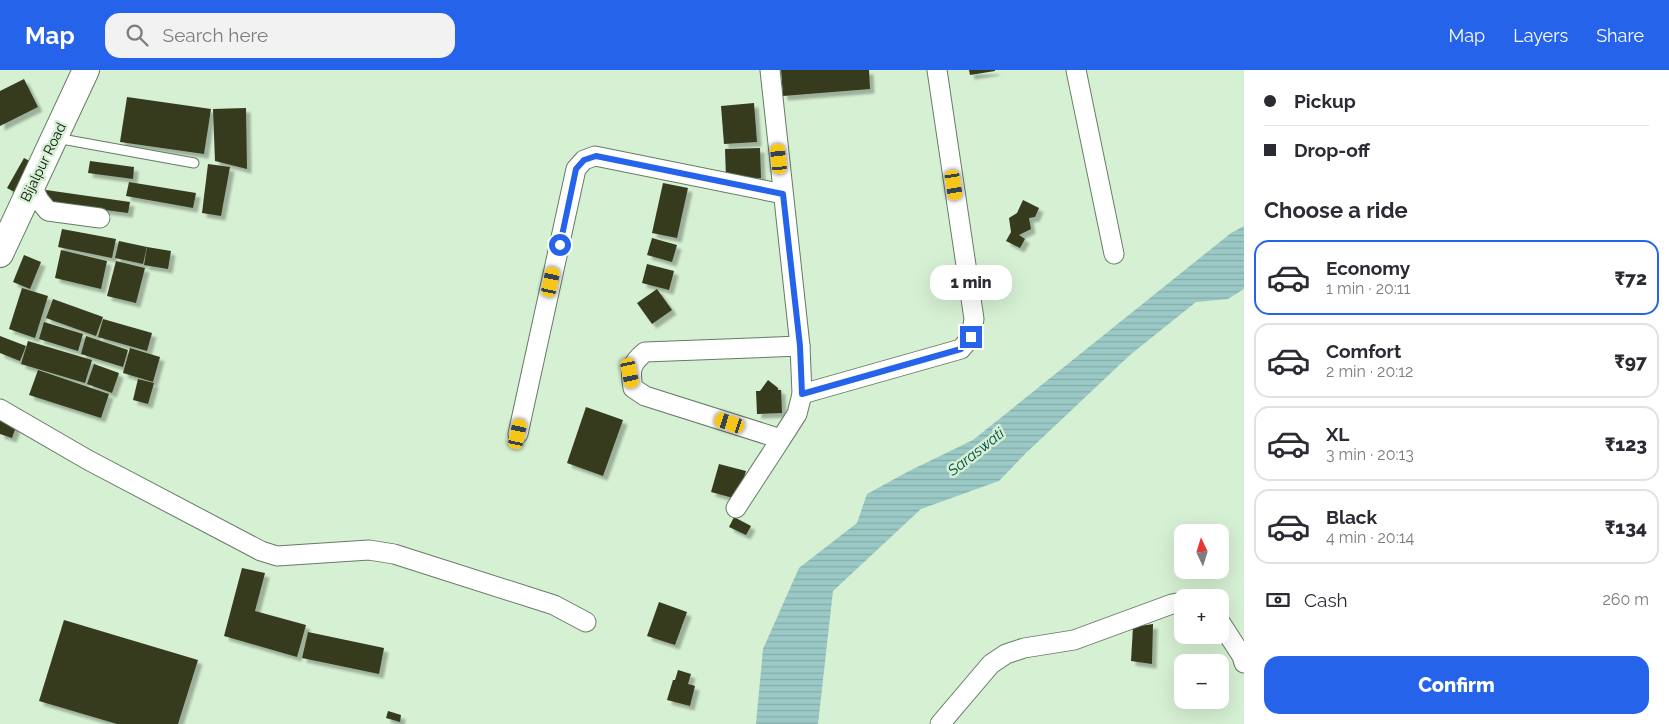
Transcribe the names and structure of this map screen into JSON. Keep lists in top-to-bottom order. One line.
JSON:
{"streets":{"main road":["Bijalpur Road"]},"water":["Saraswati"],"north":"top","page":{"header":"Map","search":"Search here","nav":["Map","Layers","Share"],"banner":["Pickup","Drop-off"],"heading":"Choose a ride","list":[{"name":"Economy","note":"1 min · 20:11","value":"₹72"},{"name":"Comfort","note":"2 min · 20:12","value":"₹97"},{"name":"XL","note":"3 min · 20:13","value":"₹123"},{"name":"Black","note":"4 min · 20:14","value":"₹134"}],"bubble":"1 min","map_buttons":["+","−"],"pay":["Cash","260 m"],"buttons":"Confirm"}}
